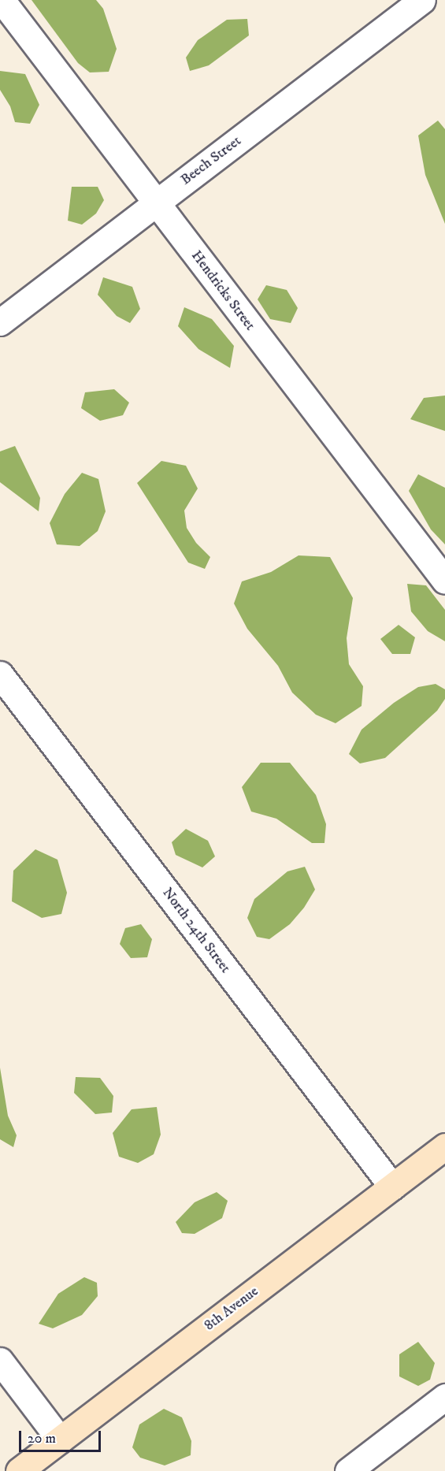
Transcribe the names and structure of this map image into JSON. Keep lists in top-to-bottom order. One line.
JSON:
{"streets":{"street":["Beech Street","Hendricks Street","North 24th Street","8th Avenue"]},"crossings":[["Beech Street","Hendricks Street"],["North 24th Street","8th Avenue"]],"scale_bar":"20 m"}
